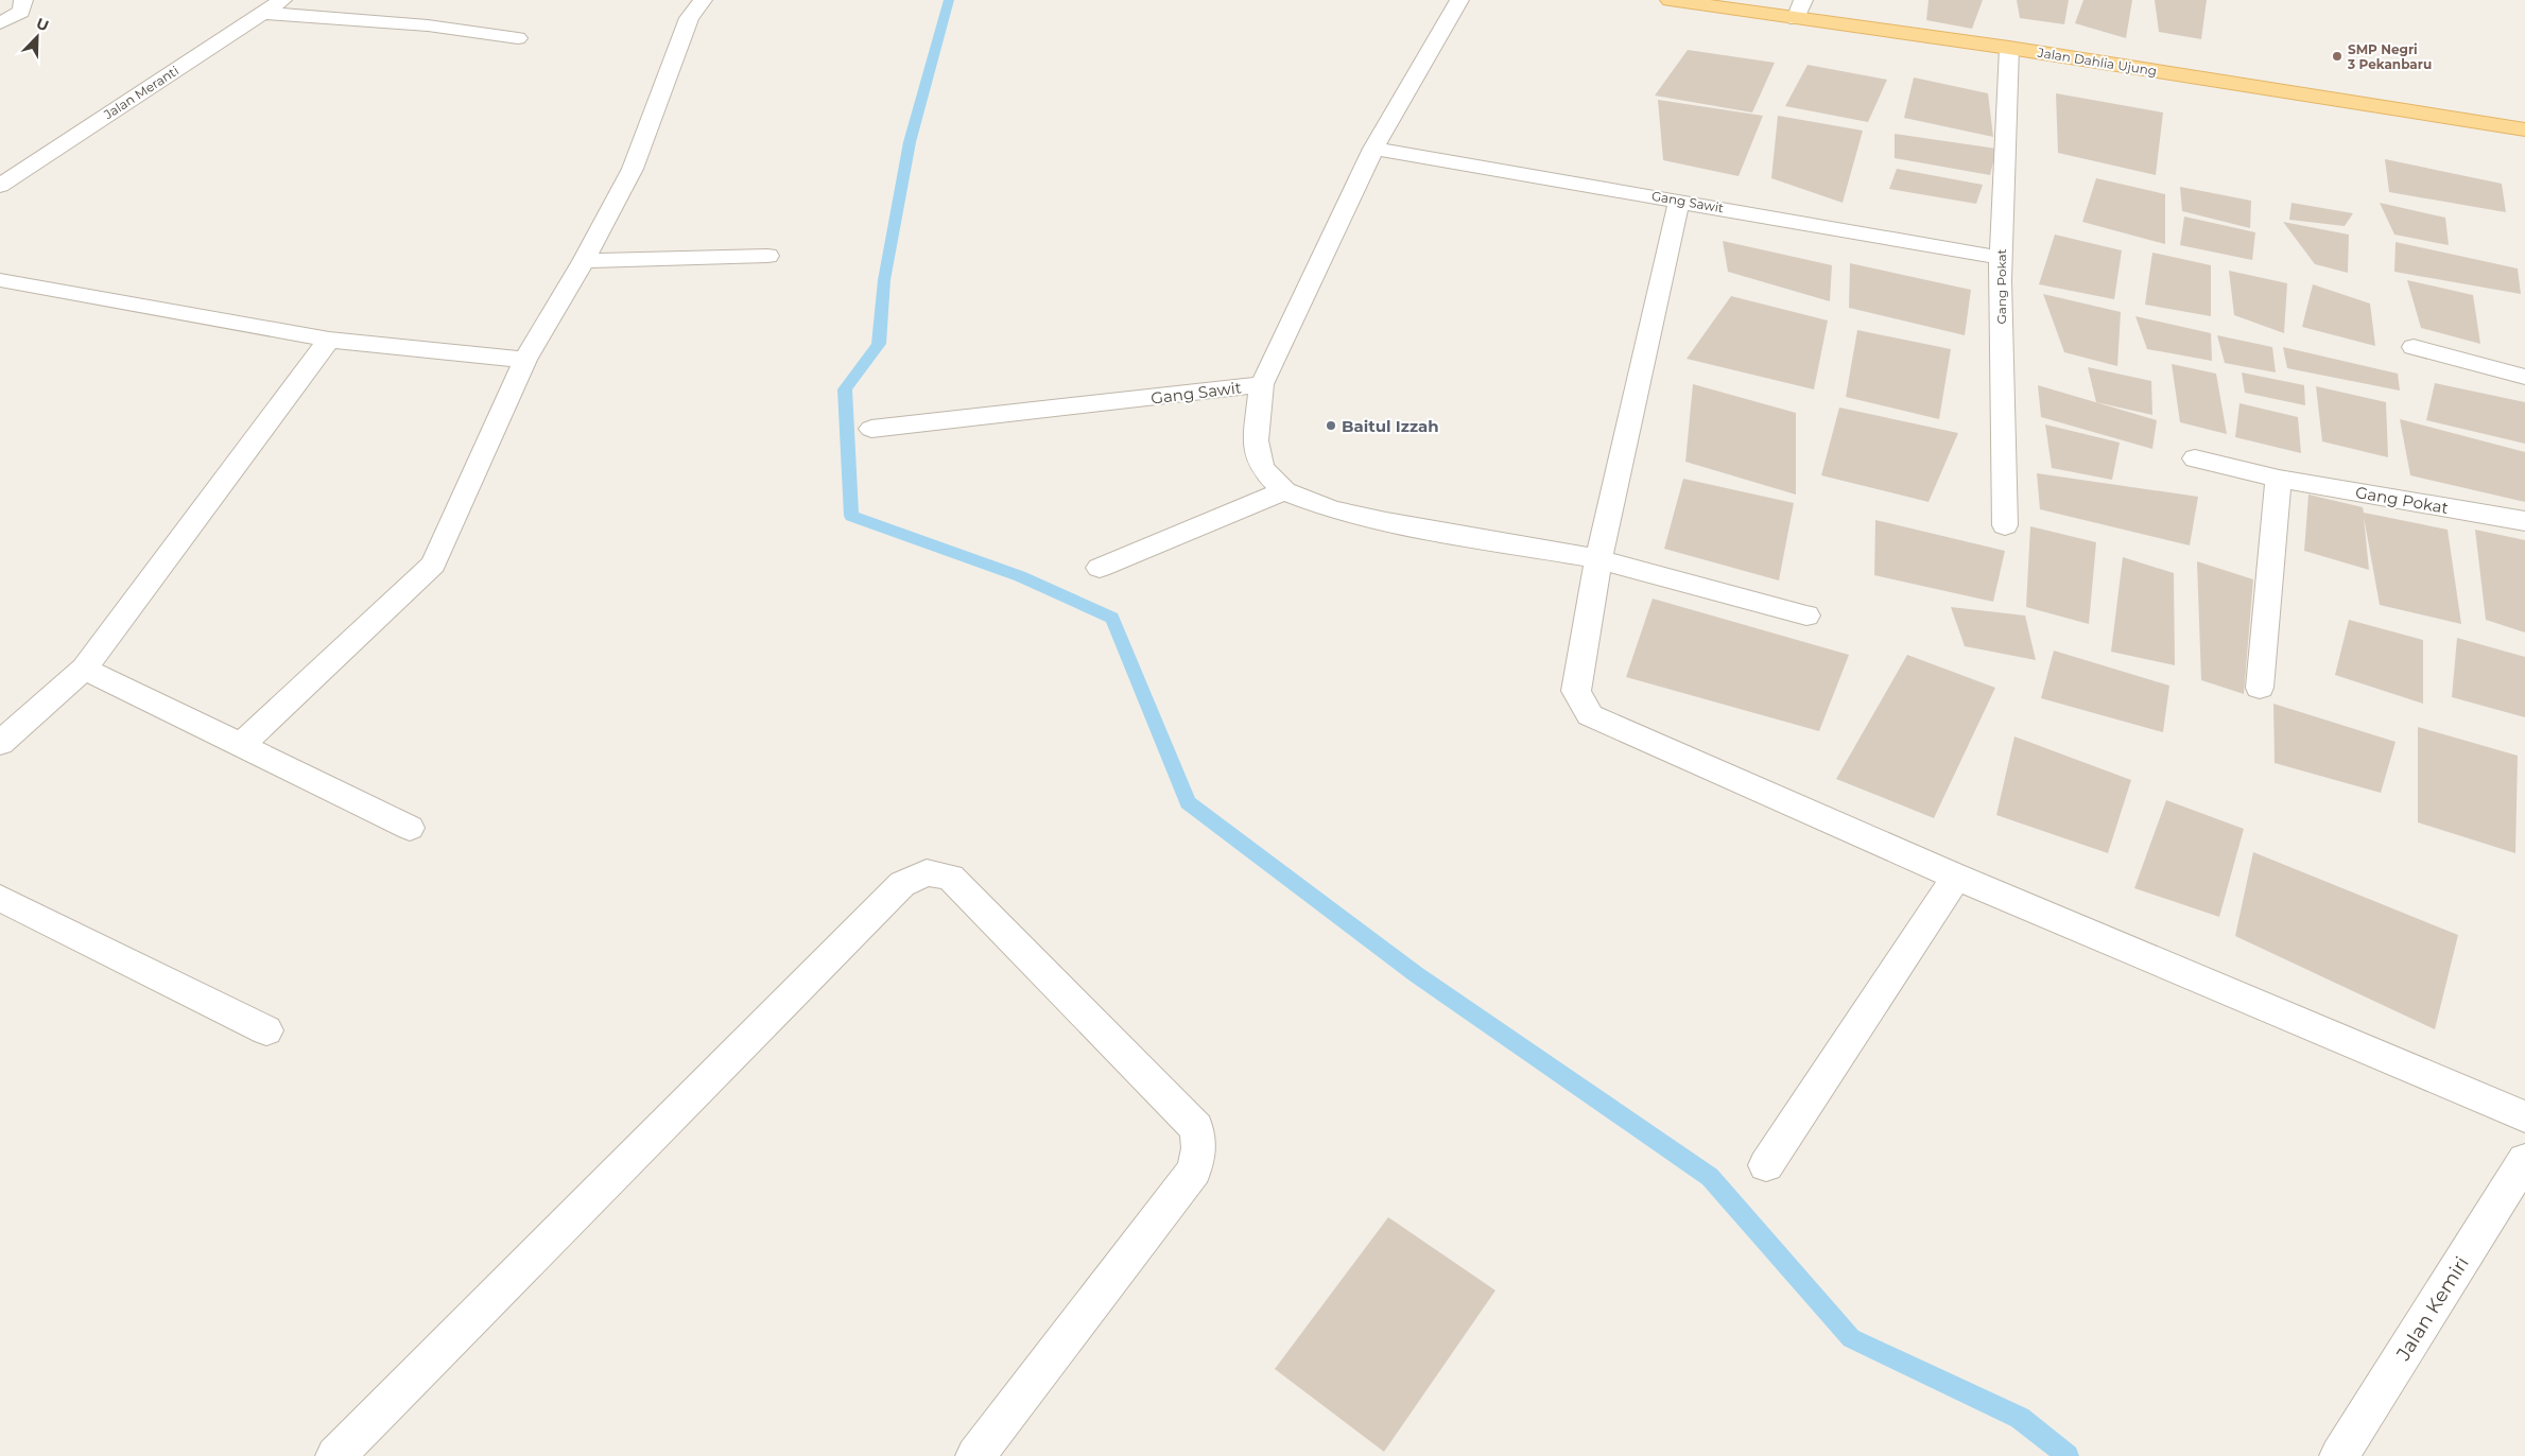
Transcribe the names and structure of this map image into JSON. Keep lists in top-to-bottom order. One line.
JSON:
{"streets":{"main road":["Jalan Dahlia Ujung"],"street":["Jalan Meranti","Gang Sawit","Gang Pokat","Jalan Kemiri"]},"crossings":[["Jalan Dahlia Ujung","Gang Pokat"],["Gang Sawit","Gang Pokat"]],"places":["SMP Negri 3 Pekanbaru","Baitul Izzah"],"north":"top right"}
